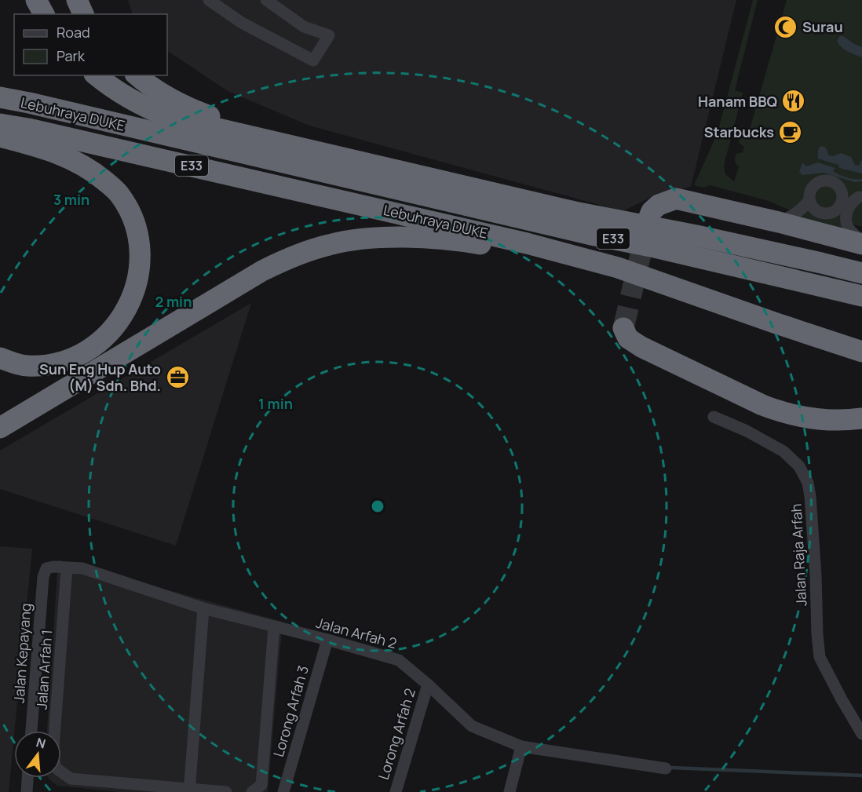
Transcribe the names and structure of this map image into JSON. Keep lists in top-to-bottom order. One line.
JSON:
{"streets":{"highway":["Lebuhraya DUKE","E33"],"street":["Jalan Raja Arfah","Jalan Arfah 2","Jalan Kepayang","Jalan Arfah 1","Lorong Arfah 3","Lorong Arfah 2"]},"crossings":[["Jalan Arfah 2","Jalan Kepayang"],["Jalan Arfah 2","Jalan Arfah 1"],["Jalan Arfah 2","Lorong Arfah 3"],["Jalan Arfah 2","Lorong Arfah 2"]],"places":{"mosque":["Surau"],"restaurant":["Hanam BBQ"],"cafe":["Starbucks"],"office":["Sun Eng Hup Auto (M) Sdn. Bhd."]},"legend":["Road","Park"],"north":"top","rings":["3 min","2 min","1 min"]}
